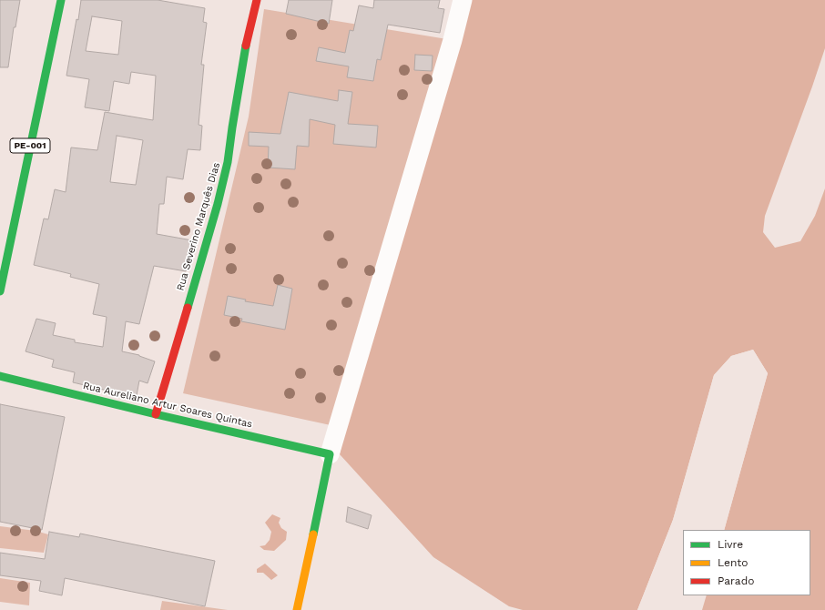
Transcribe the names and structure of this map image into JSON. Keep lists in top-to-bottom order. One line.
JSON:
{"streets":{"street":["PE-001","Rua Severino Marquês Dias","Rua Aureliano Artur Soares Quintas"]},"crossings":[["Rua Severino Marquês Dias","Rua Aureliano Artur Soares Quintas"]],"legend":["Livre","Lento","Parado"]}
